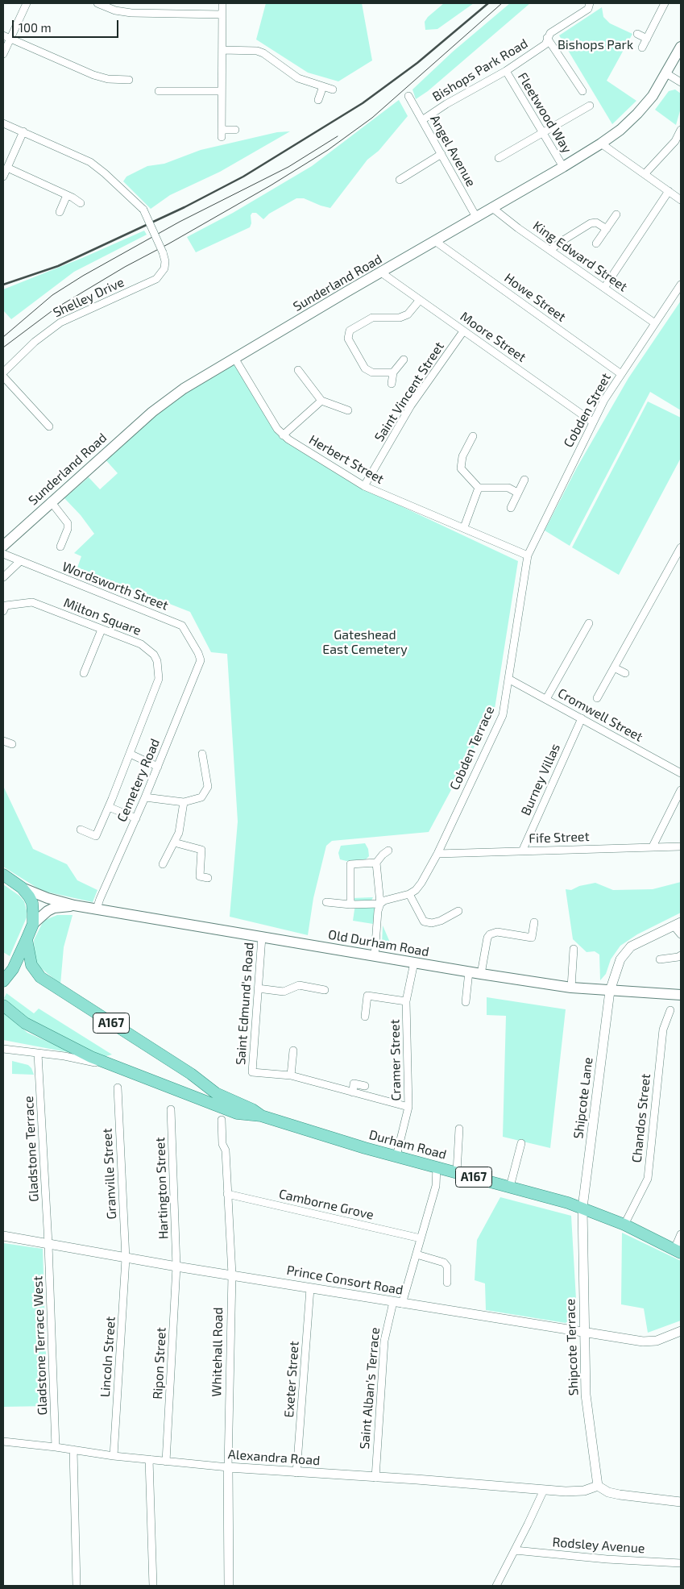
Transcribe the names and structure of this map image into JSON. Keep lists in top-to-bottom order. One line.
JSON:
{"streets":{"main road":["Sunderland Road","Old Durham Road","A167","Durham Road"],"street":["Bishops Park Road","Fleetwood Way","Angel Avenue","King Edward Street","Shelley Drive","Howe Street","Moore Street","Saint Vincent Street","Cobden Street","Herbert Street","Wordsworth Street","Milton Square","Cromwell Street","Cobden Terrace","Burney Villas","Cemetery Road","Fife Street","Saint Edmund's Road","Cramer Street","Shipcote Lane","Chandos Street","Gladstone Terrace","Granville Street","Hartington Street","Camborne Grove","Prince Consort Road","Gladstone Terrace West","Shipcote Terrace","Whitehall Road","Lincoln Street","Ripon Street","Exeter Street","Saint Alban's Terrace","Alexandra Road","Rodsley Avenue"]},"crossings":[["Bishops Park Road","Fleetwood Way"],["Bishops Park Road","Angel Avenue"],["Fleetwood Way","Sunderland Road"],["Angel Avenue","Sunderland Road"],["King Edward Street","Sunderland Road"],["King Edward Street","Cobden Street"],["Sunderland Road","Howe Street"],["Sunderland Road","Moore Street"],["Sunderland Road","Herbert Street"],["Howe Street","Cobden Street"],["Moore Street","Saint Vincent Street"],["Moore Street","Cobden Street"],["Saint Vincent Street","Herbert Street"],["Cobden Street","Herbert Street"],["Cobden Street","Cobden Terrace"],["Herbert Street","Cobden Terrace"],["Wordsworth Street","Cemetery Road"],["Cromwell Street","Cobden Terrace"],["Cromwell Street","Burney Villas"],["Cobden Terrace","Fife Street"],["Burney Villas","Fife Street"],["Cemetery Road","Old Durham Road"],["Old Durham Road","Saint Edmund's Road"],["Old Durham Road","Cramer Street"],["Old Durham Road","Shipcote Lane"],["A167","Durham Road"],["Cramer Street","Durham Road"],["Shipcote Lane","Durham Road"],["Shipcote Lane","Shipcote Terrace"],["Chandos Street","Durham Road"],["Durham Road","Shipcote Terrace"],["Durham Road","Saint Alban's Terrace"],["Gladstone Terrace","Prince Consort Road"],["Gladstone Terrace","Gladstone Terrace West"],["Granville Street","Prince Consort Road"],["Granville Street","Lincoln Street"],["Hartington Street","Prince Consort Road"],["Hartington Street","Ripon Street"],["Camborne Grove","Whitehall Road"],["Camborne Grove","Saint Alban's Terrace"],["Prince Consort Road","Gladstone Terrace West"],["Prince Consort Road","Shipcote Terrace"],["Prince Consort Road","Whitehall Road"],["Prince Consort Road","Lincoln Street"],["Prince Consort Road","Ripon Street"],["Prince Consort Road","Exeter Street"],["Prince Consort Road","Saint Alban's Terrace"],["Gladstone Terrace West","Alexandra Road"],["Shipcote Terrace","Alexandra Road"],["Whitehall Road","Alexandra Road"],["Lincoln Street","Alexandra Road"],["Ripon Street","Alexandra Road"],["Exeter Street","Alexandra Road"],["Saint Alban's Terrace","Alexandra Road"]],"parks":["Bishops Park","Gateshead East Cemetery"],"scale_bar":"100 m"}
